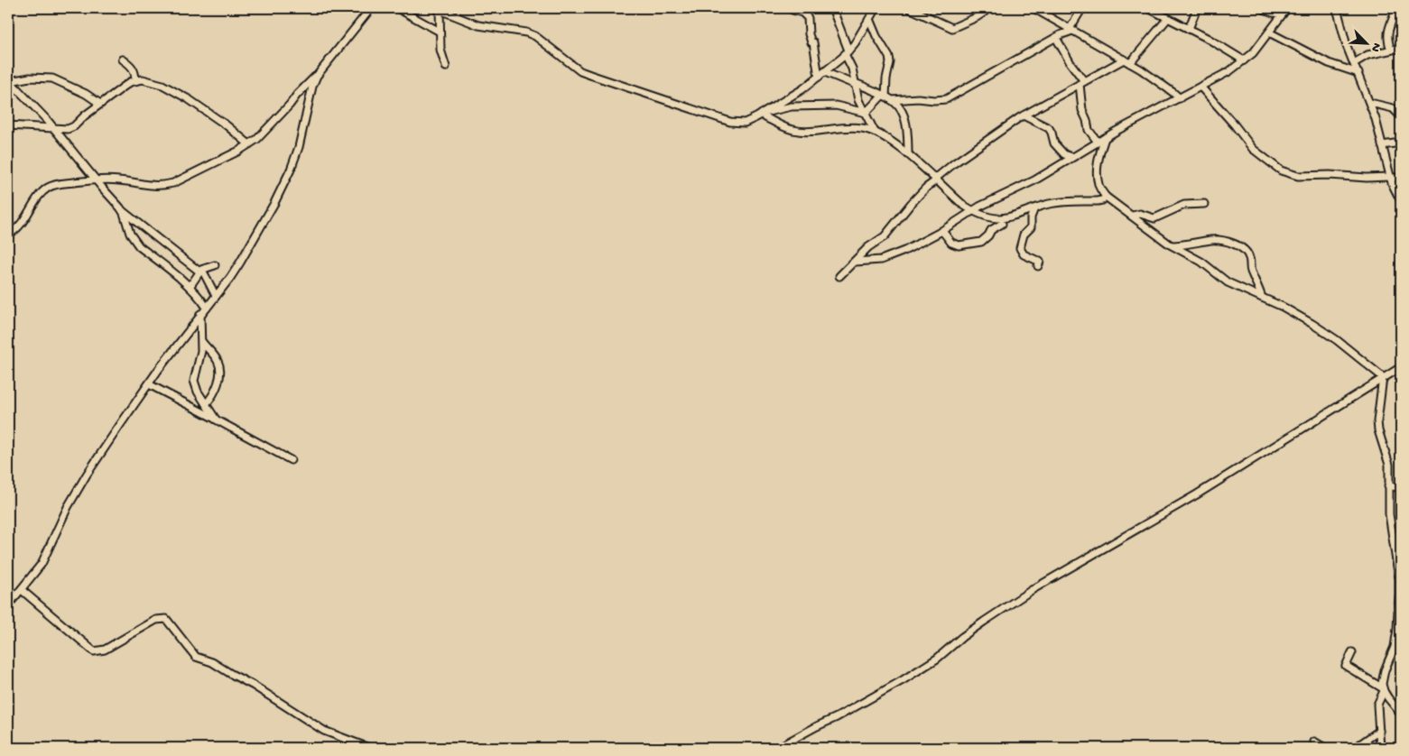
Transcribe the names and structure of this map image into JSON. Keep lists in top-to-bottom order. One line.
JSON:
{"north":"bottom right"}
